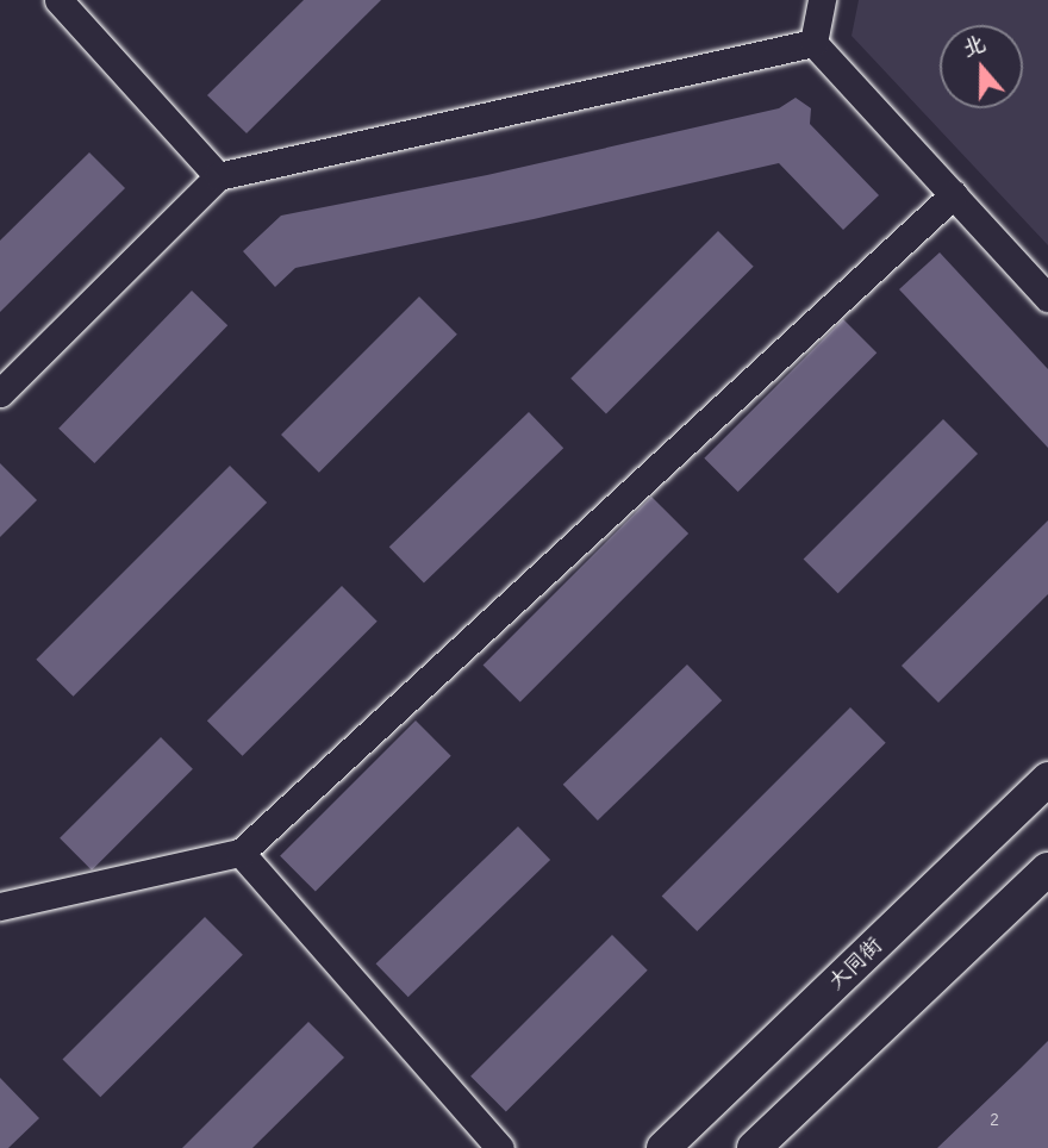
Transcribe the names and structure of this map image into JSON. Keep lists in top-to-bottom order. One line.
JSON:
{"streets":{"main road":["大同街"]},"house_numbers":["2"],"north":"top"}
